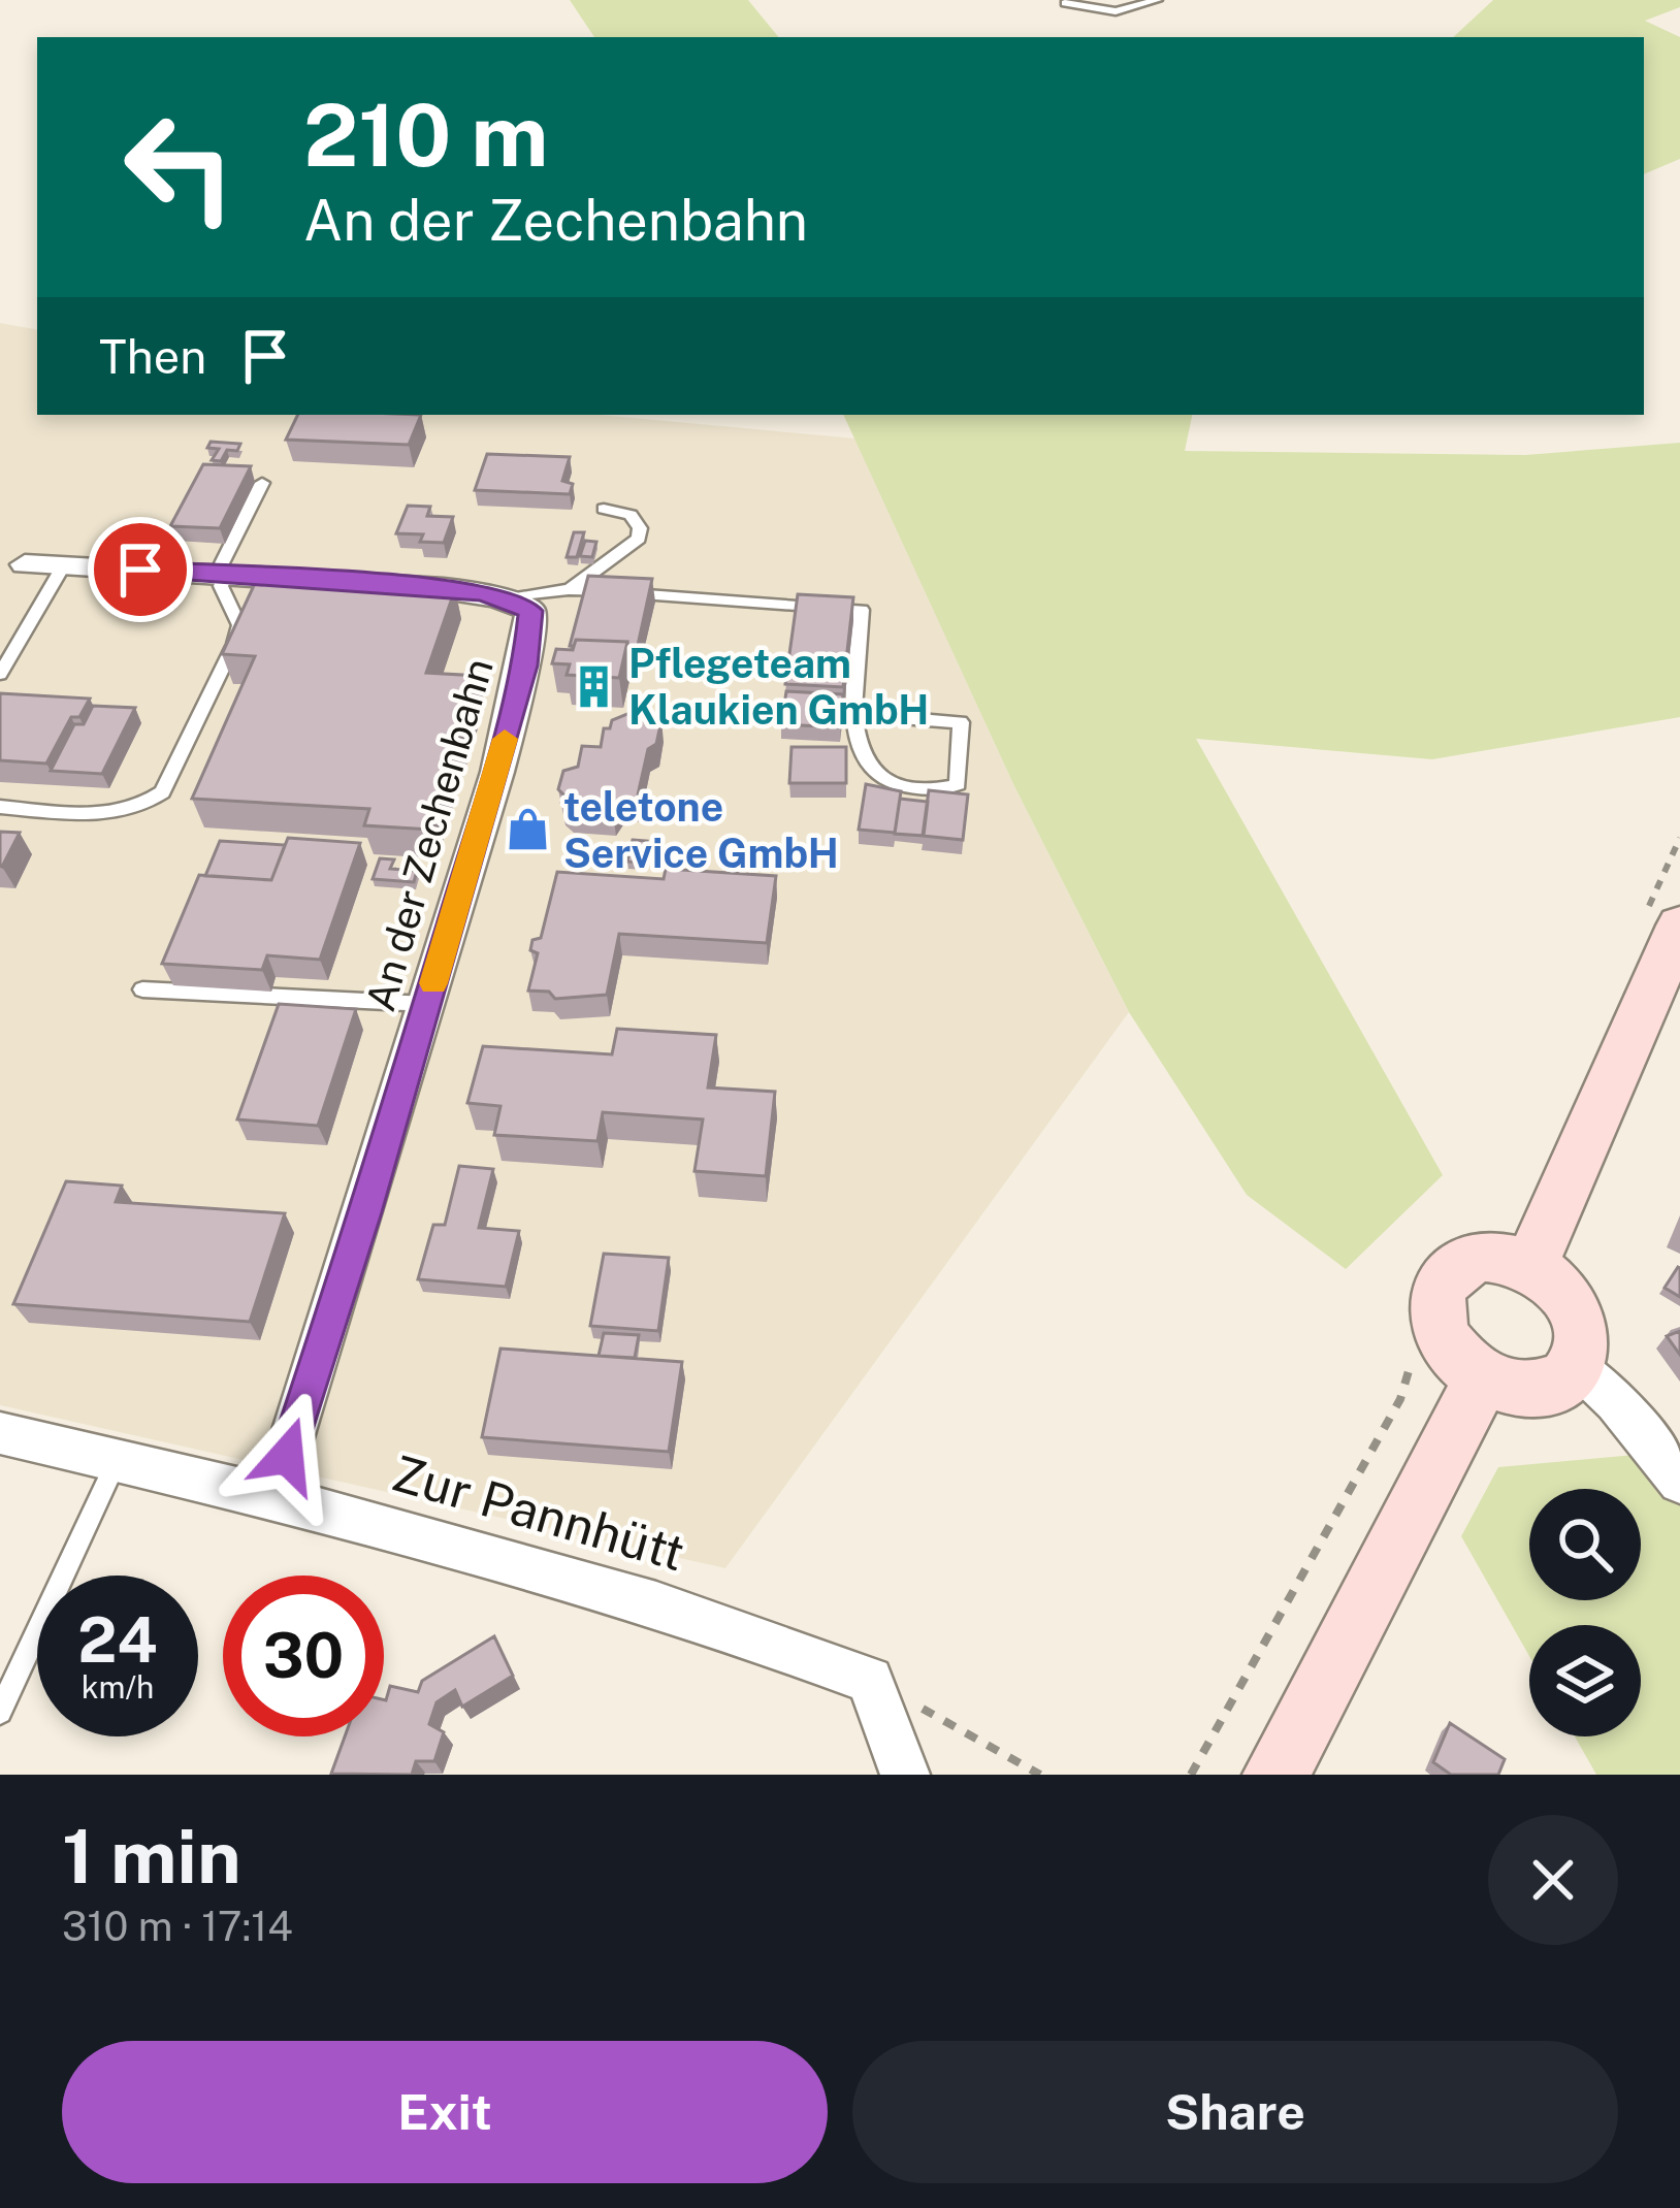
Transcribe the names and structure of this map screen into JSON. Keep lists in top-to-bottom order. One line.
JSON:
{"streets":{"street":["An der Zechenbahn","Zur Pannhütt"]},"crossings":[["An der Zechenbahn","Zur Pannhütt"]],"places":{"building":["Pflegeteam Klaukien GmbH"],"shop":["teletone Service GmbH"]},"page":{"turn":["210 m","An der Zechenbahn"],"then":"Then","speed":"24 km/h","limit":"30","heading":["1 min","310 m · 17:14"],"buttons":["Exit","Share"]}}
